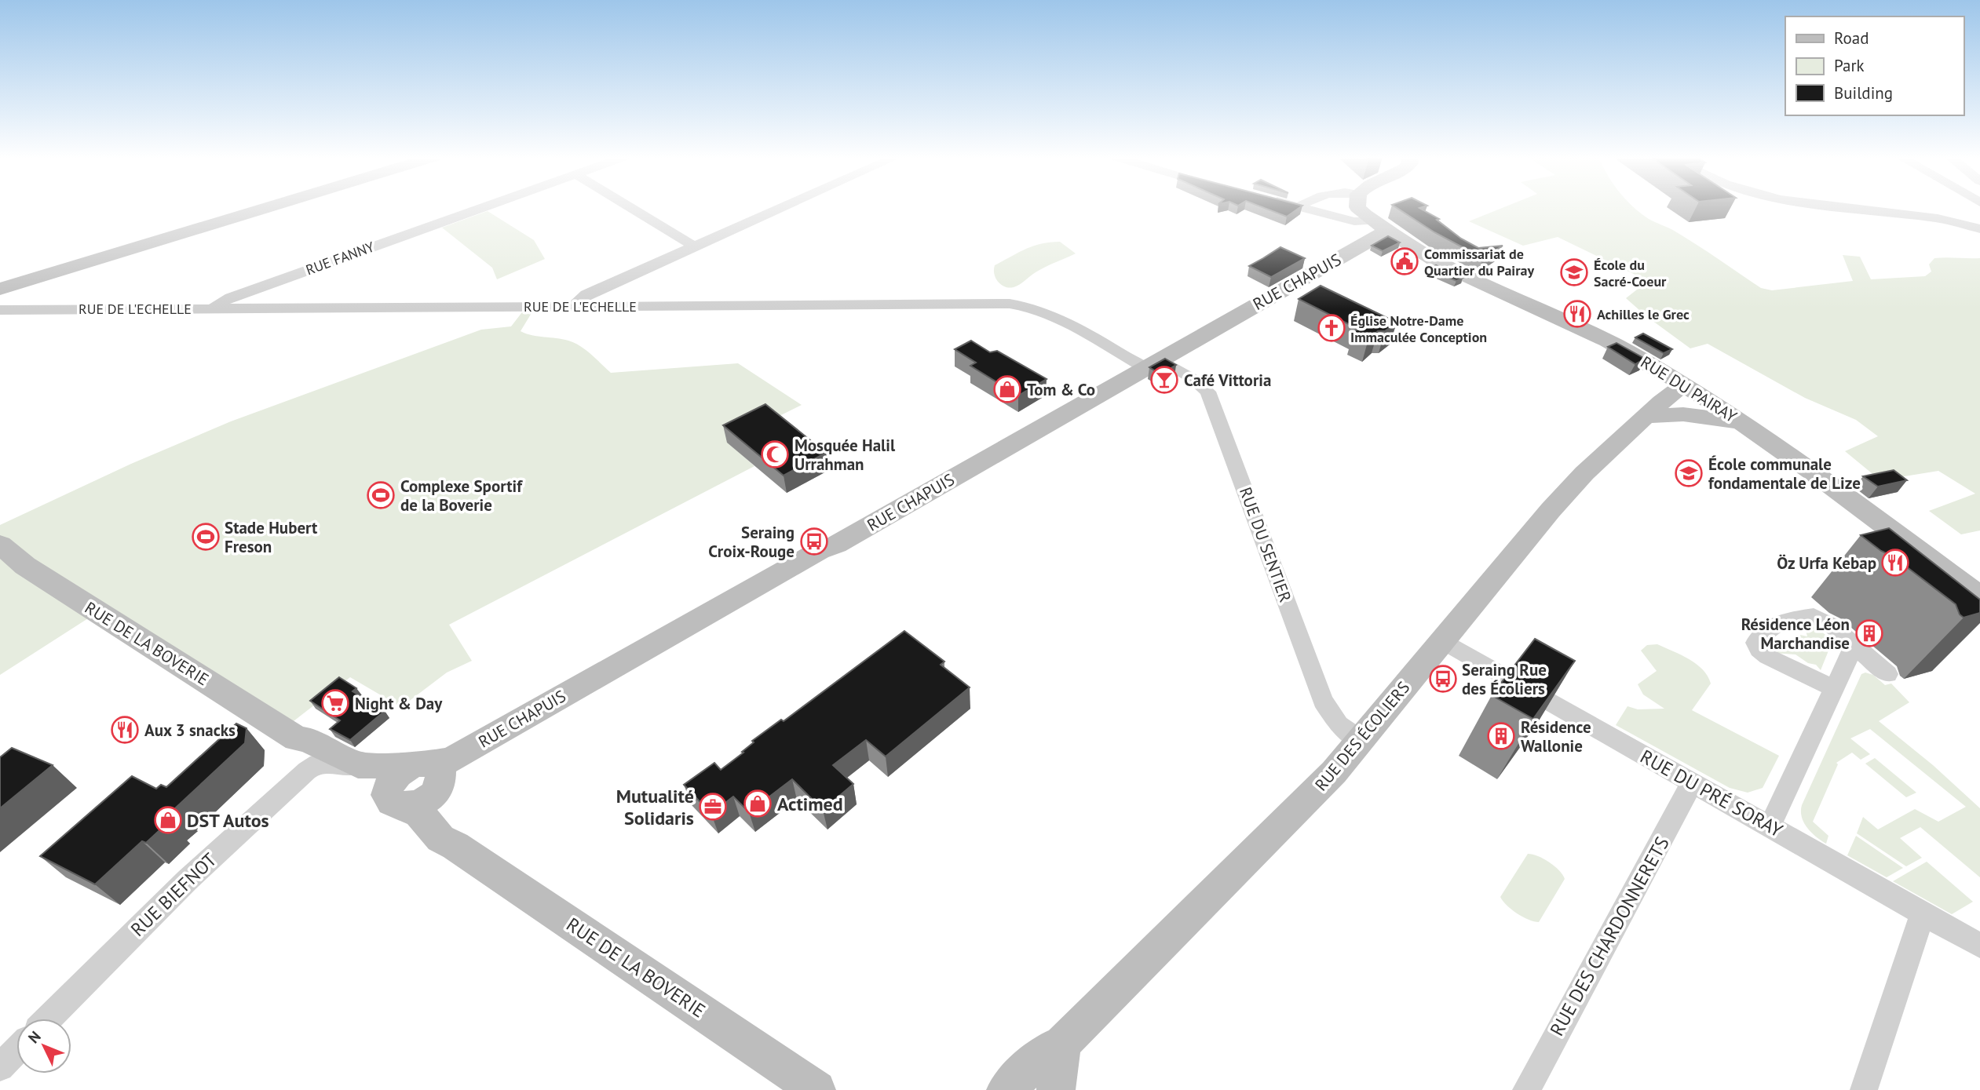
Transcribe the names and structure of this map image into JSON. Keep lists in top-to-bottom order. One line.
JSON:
{"streets":{"street":["RUE FANNY","RUE CHAPUIS","RUE DE L'ECHELLE","RUE DU PAIRAY","RUE DU SENTIER","RUE DE LA BOVERIE","RUE DES ÉCOLIERS","RUE DU PRÉ SORAY","RUE BIEFNOT","RUE DES CHARDONNERETS"]},"crossings":[["RUE FANNY","RUE DE L'ECHELLE"],["RUE CHAPUIS","RUE DE L'ECHELLE"],["RUE CHAPUIS","RUE DU PAIRAY"],["RUE CHAPUIS","RUE DU SENTIER"],["RUE CHAPUIS","RUE DE LA BOVERIE"],["RUE DE L'ECHELLE","RUE DU SENTIER"],["RUE DU PAIRAY","RUE DES ÉCOLIERS"],["RUE DU SENTIER","RUE DES ÉCOLIERS"],["RUE DE LA BOVERIE","RUE BIEFNOT"],["RUE DES ÉCOLIERS","RUE DU PRÉ SORAY"],["RUE DU PRÉ SORAY","RUE DES CHARDONNERETS"]],"places":{"public building":["Commissariat de Quartier du Pairay"],"school or university":["École du Sacré-Coeur","École communale fondamentale de Lize"],"restaurant":["Achilles le Grec","Öz Urfa Kebap","Aux 3 snacks"],"church":["Église Notre-Dame Immaculée Conception"],"bar":["Café Vittoria"],"shop":["Tom & Co","Actimed","DST Autos"],"mosque":["Mosquée Halil Urrahman"],"sports":["Complexe Sportif de la Boverie","Stade Hubert Freson"],"bus stop":["Seraing Croix-Rouge","Seraing Rue des Écoliers"],"building":["Résidence Léon Marchandise","Résidence Wallonie"],"supermarket":["Night & Day"],"office":["Mutualité Solidaris"]},"legend":["Road","Park","Building"],"north":"top left"}
